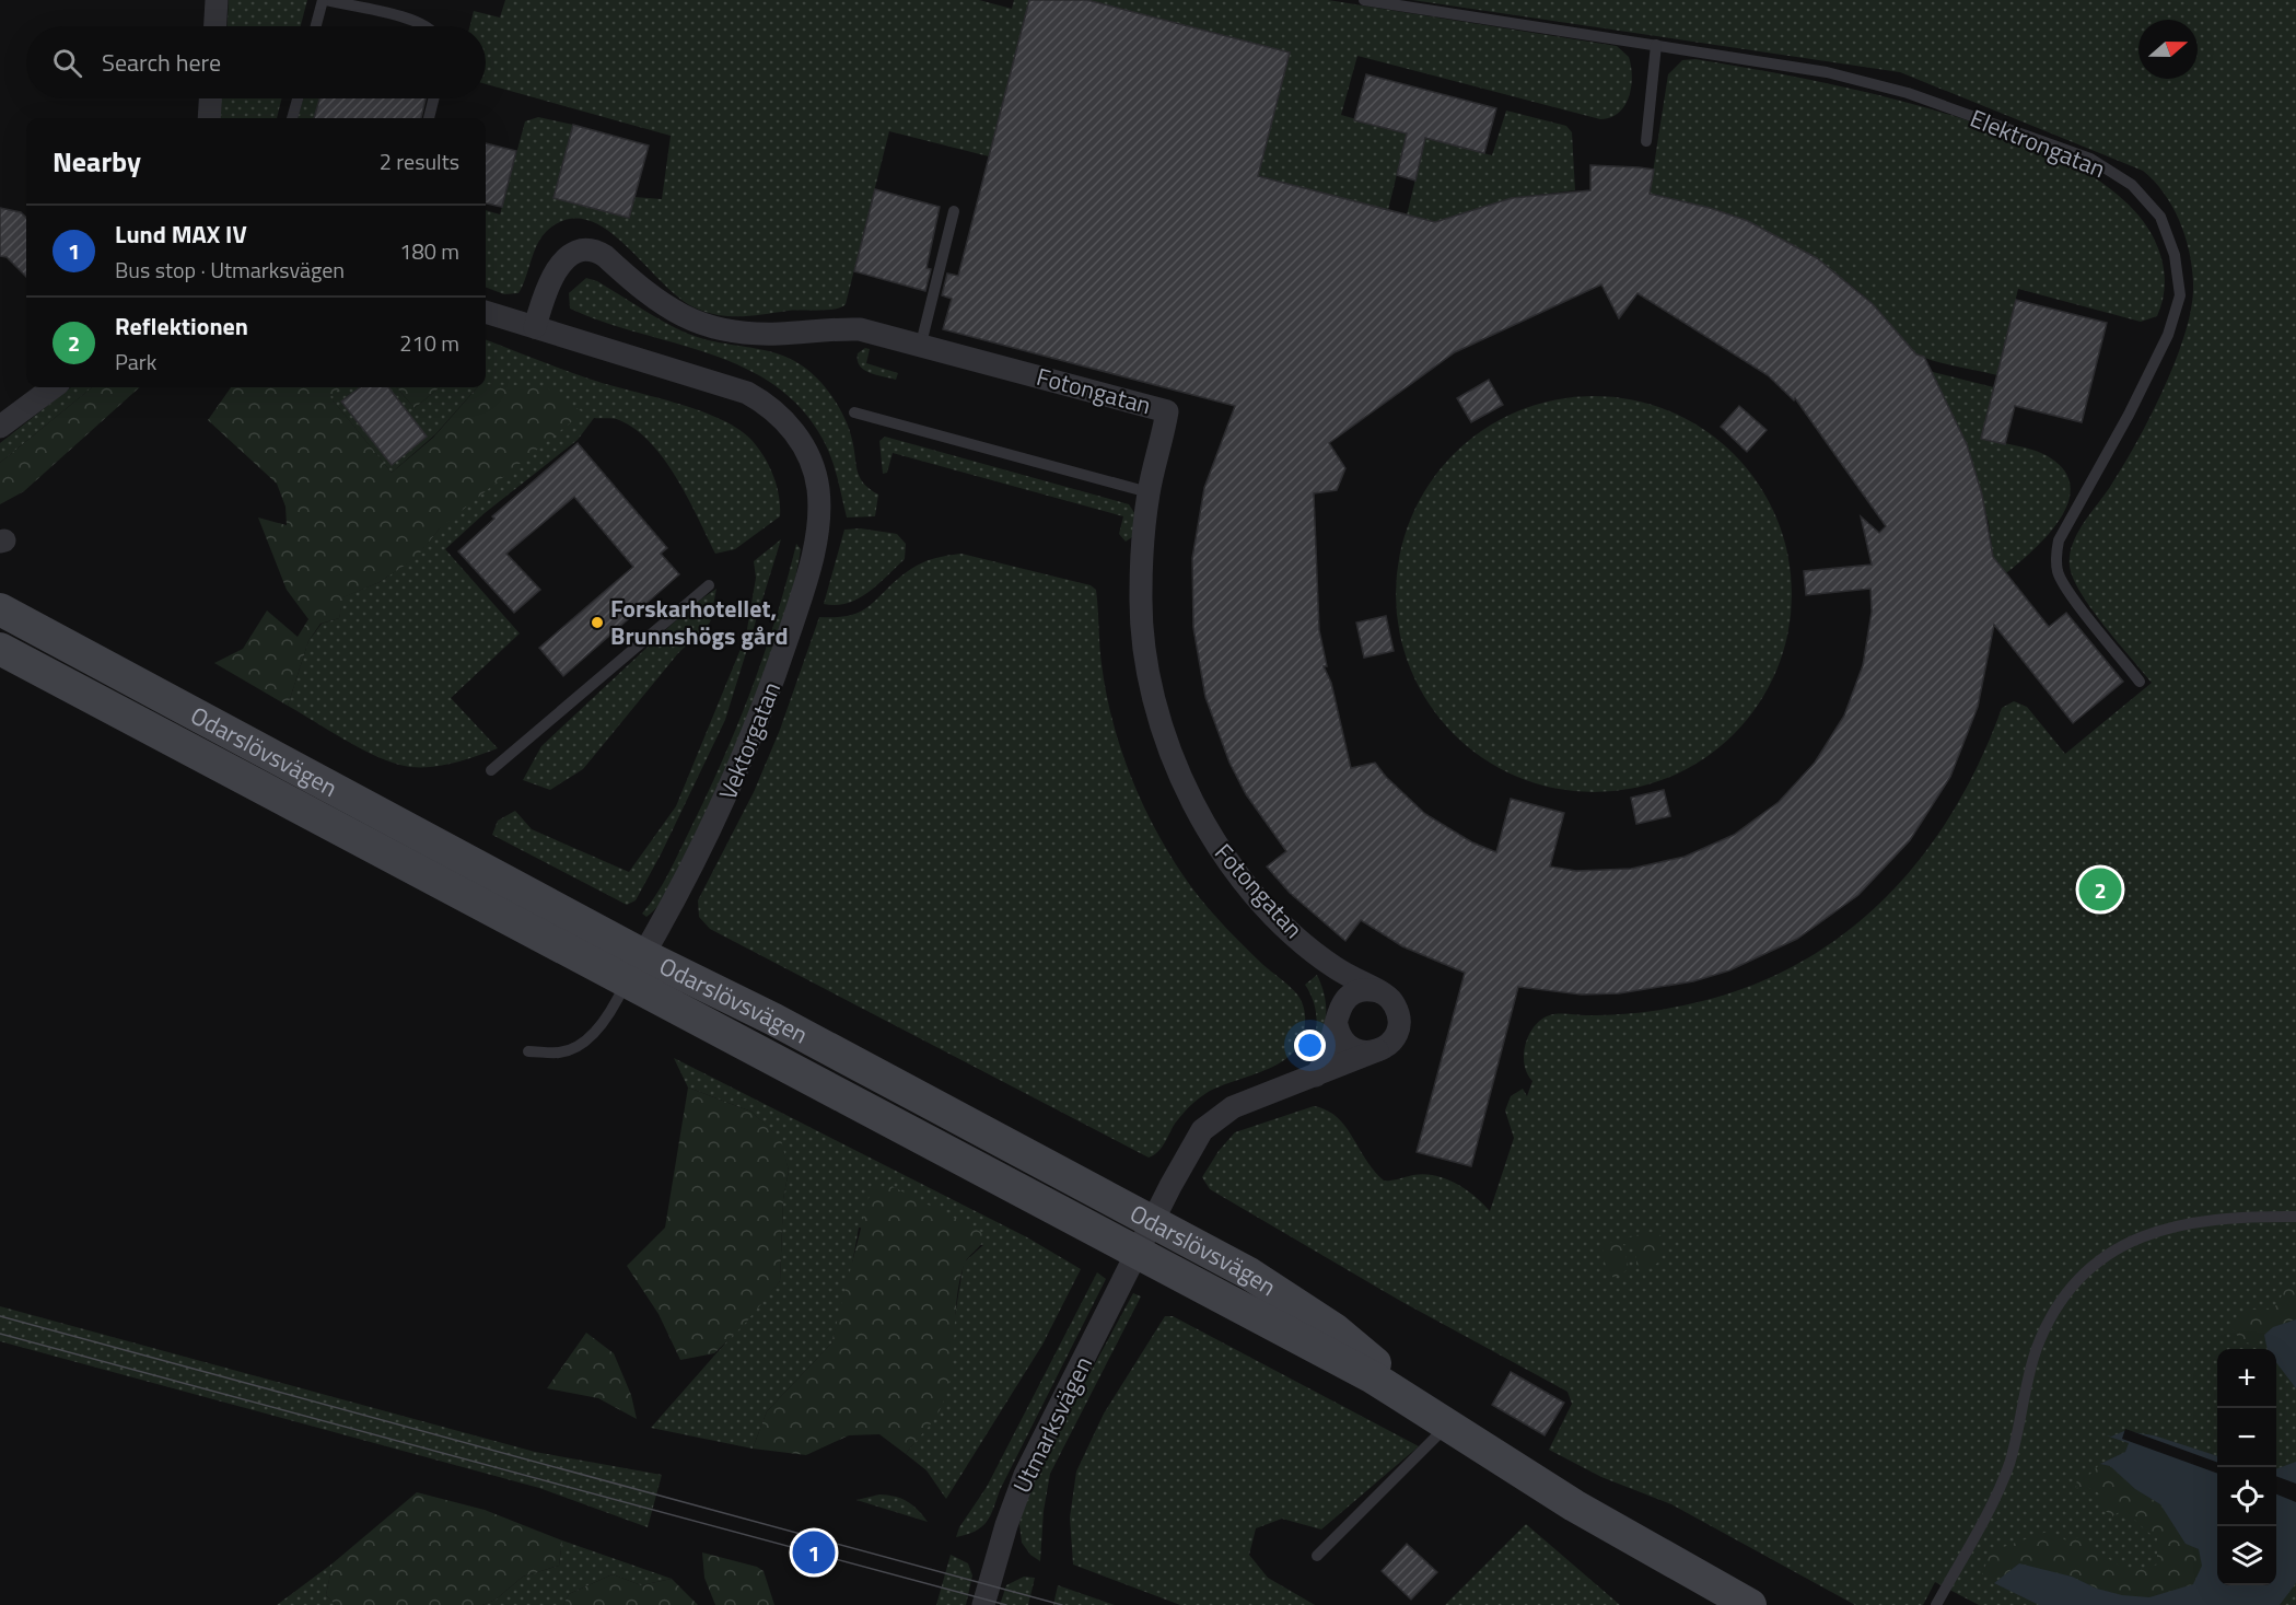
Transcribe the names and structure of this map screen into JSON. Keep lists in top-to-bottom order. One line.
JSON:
{"streets":{"main road":["Odarslövsvägen"],"street":["Fotongatan","Vektorgatan","Utmarksvägen"],"lane":["Elektrongatan"]},"crossings":[["Fotongatan","Vektorgatan"],["Fotongatan","Odarslövsvägen"],["Fotongatan","Utmarksvägen"],["Vektorgatan","Odarslövsvägen"],["Odarslövsvägen","Utmarksvägen"]],"places":["Forskarhotellet, Brunnshögs gård"],"north":"right","page":{"search":"Search here","heading":["Nearby","2 results"],"list":[{"mark":"1","name":"Lund MAX IV","note":"Bus stop · Utmarksvägen","value":"180 m"},{"mark":"2","name":"Reflektionen","note":"Park","value":"210 m"}],"pins":["2","1"],"map_buttons":["+","−"]}}
